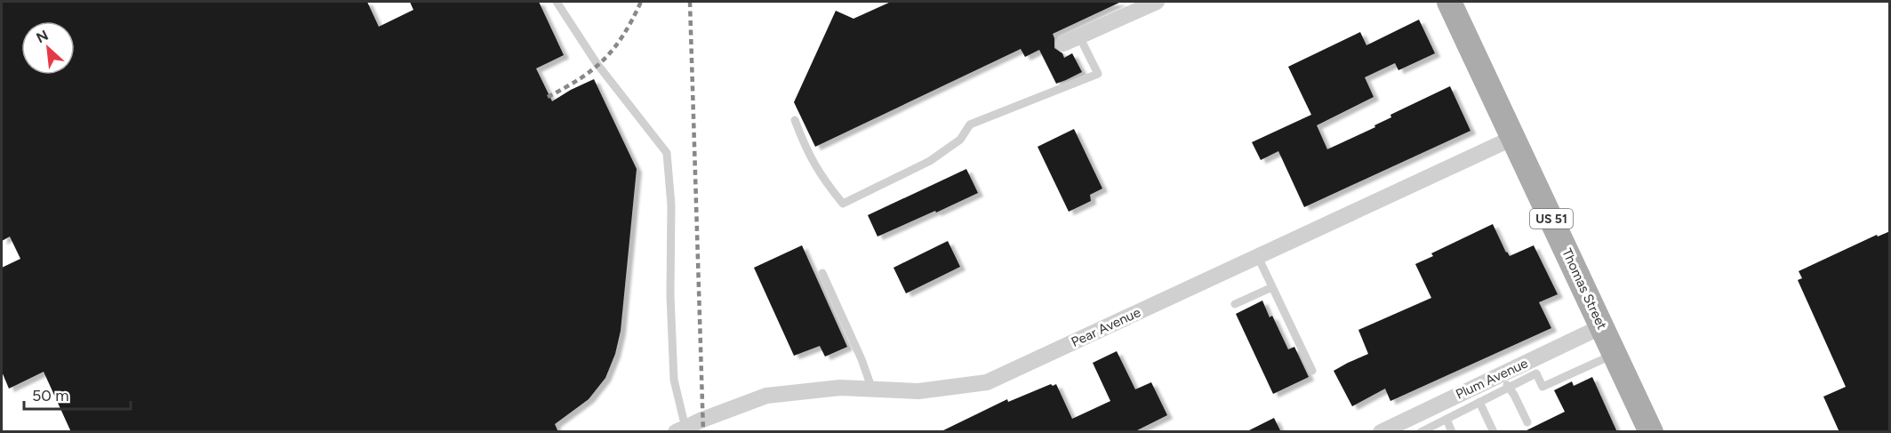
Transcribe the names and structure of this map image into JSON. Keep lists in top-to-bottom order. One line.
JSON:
{"streets":{"main road":["US 51","Thomas Street"],"street":["Pear Avenue","Plum Avenue"]},"crossings":[["Thomas Street","Pear Avenue"],["Thomas Street","Plum Avenue"]],"scale_bar":"50 m","north":"top left"}
